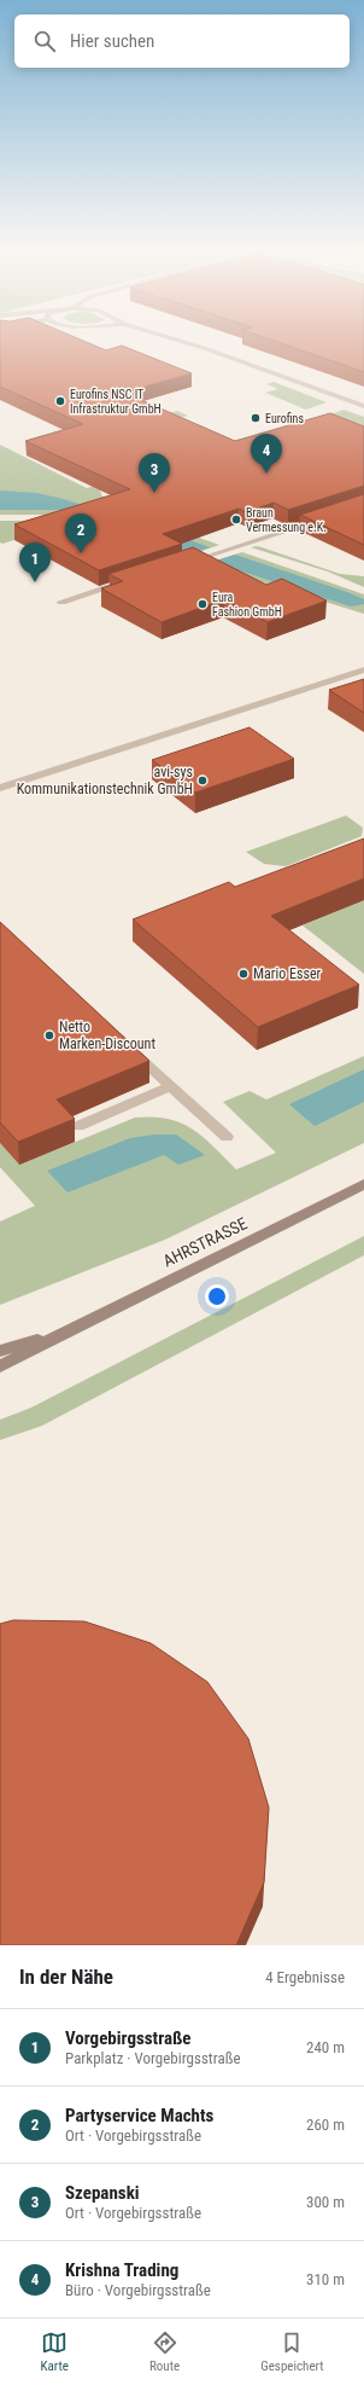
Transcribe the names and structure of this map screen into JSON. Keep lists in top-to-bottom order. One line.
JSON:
{"streets":{"main road":["AHRSTRASSE"]},"places":["Eurofins NSC IT Infrastruktur GmbH","Eurofins","Braun Vermessung e.K.","Eura Fashion GmbH","avi-sys Kommunikationstechnik GmbH","Mario Esser","Netto Marken-Discount"],"page":{"search":"Hier suchen","pins":["4","3","2","1"],"heading":["In der Nähe","4 Ergebnisse"],"list":[{"mark":"1","name":"Vorgebirgsstraße","note":"Parkplatz · Vorgebirgsstraße","value":"240 m"},{"mark":"2","name":"Partyservice Machts","note":"Ort · Vorgebirgsstraße","value":"260 m"},{"mark":"3","name":"Szepanski","note":"Ort · Vorgebirgsstraße","value":"300 m"},{"mark":"4","name":"Krishna Trading","note":"Büro · Vorgebirgsstraße","value":"310 m"}],"nav":["Karte","Route","Gespeichert"]}}
